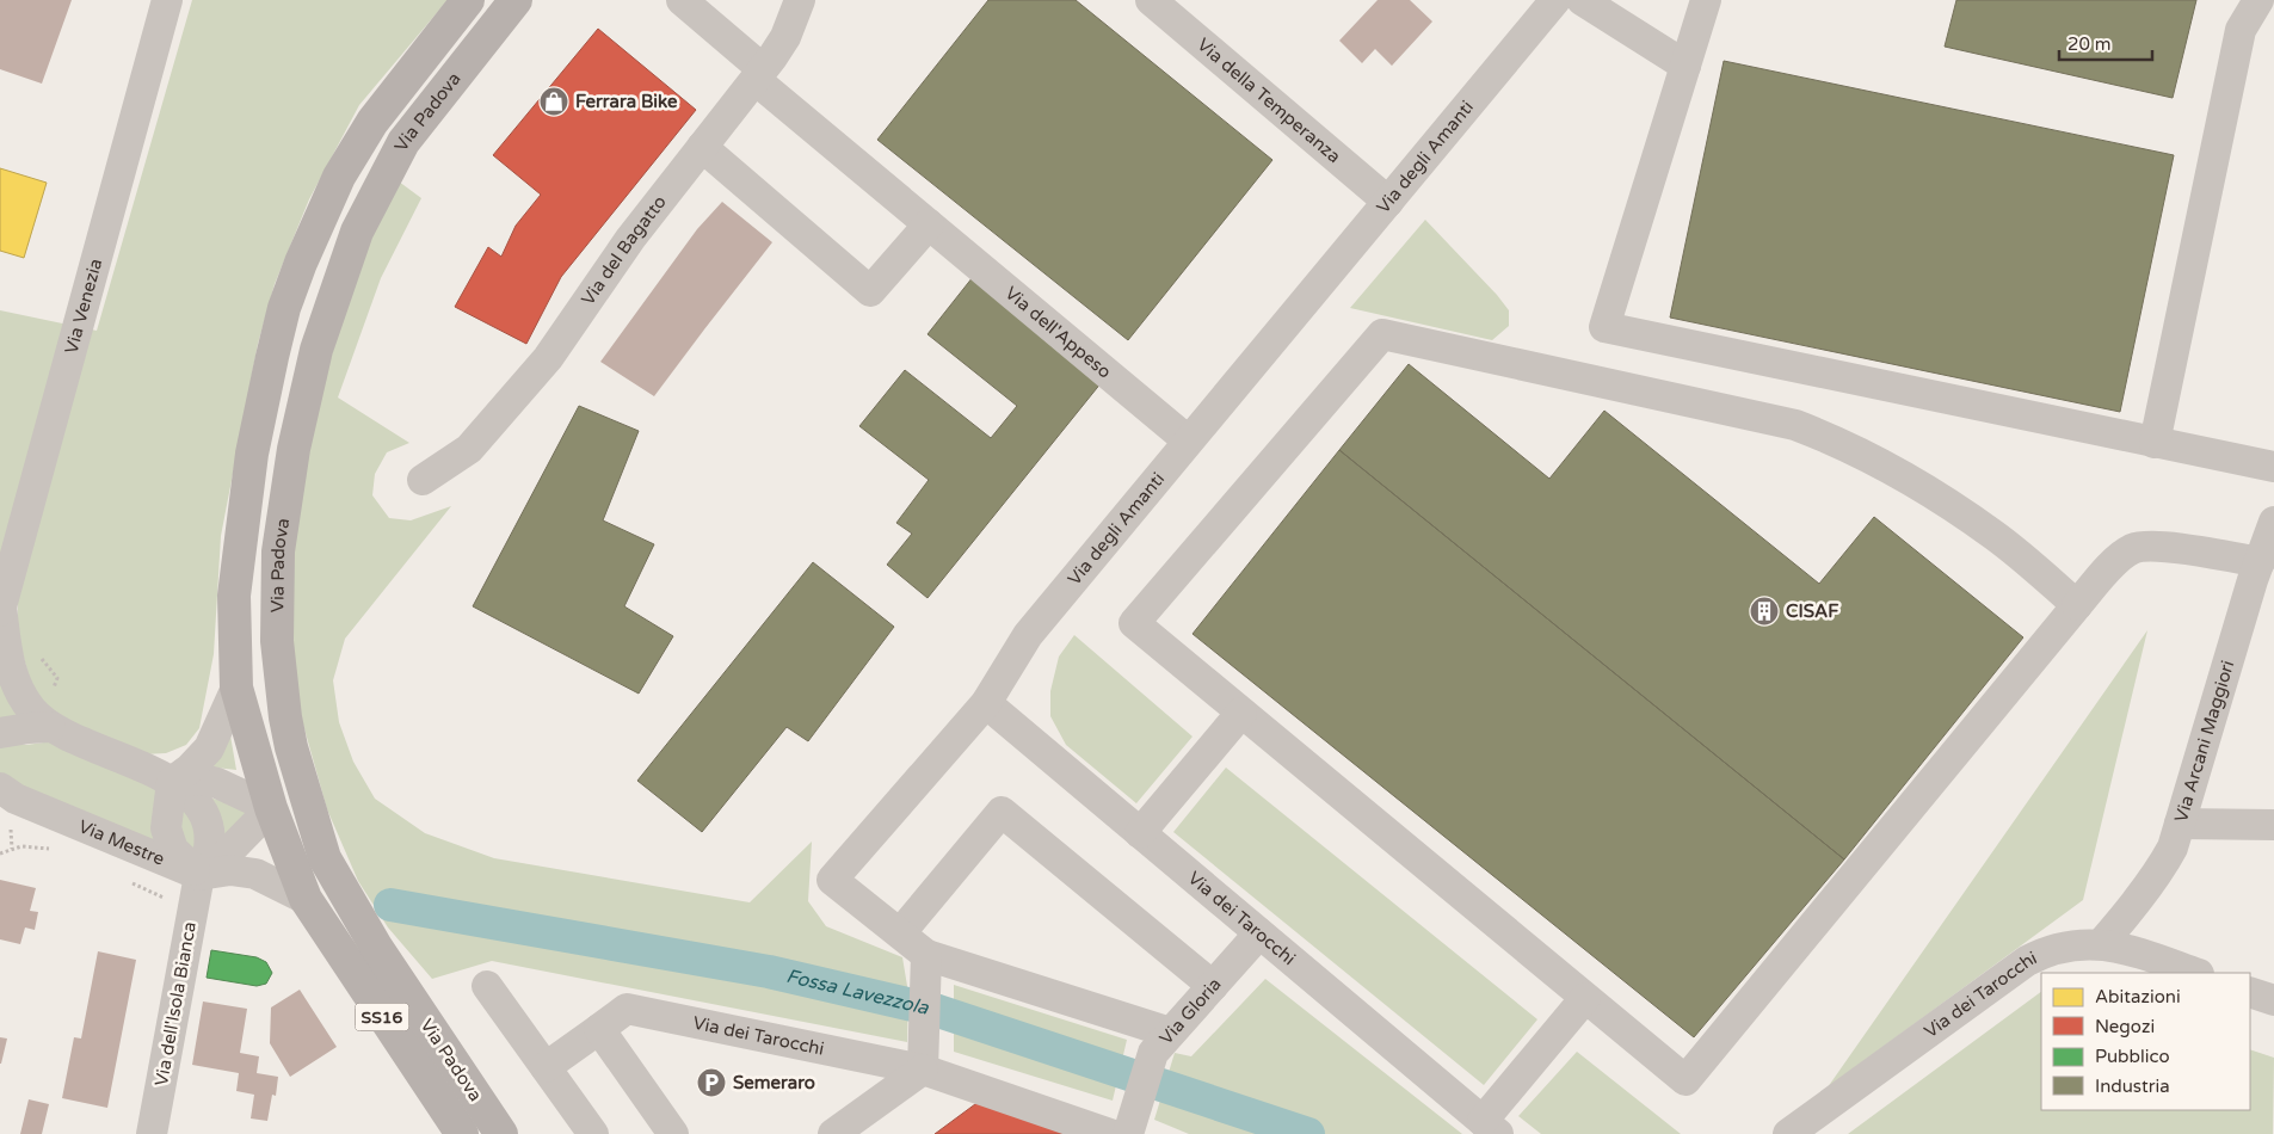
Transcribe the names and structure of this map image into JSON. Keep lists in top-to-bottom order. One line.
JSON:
{"streets":{"main road":["Via Padova","SS16"],"street":["Via della Temperanza","Via degli Amanti","Via del Bagatto","Via Venezia","Via dell'Appeso","Via Arcani Maggiori","Via Mestre","Via dei Tarocchi","Via dell'Isola Bianca","Via Gloria"]},"crossings":[["Via della Temperanza","Via degli Amanti"],["Via degli Amanti","Via dell'Appeso"],["Via degli Amanti","Via dei Tarocchi"],["Via del Bagatto","Via dell'Appeso"],["Via Arcani Maggiori","Via dei Tarocchi"],["Via Mestre","Via dell'Isola Bianca"],["Via dei Tarocchi","Via Gloria"]],"water":["Fossa Lavezzola"],"places":{"shop":["Ferrara Bike"],"building":["CISAF"],"parking":["Semeraro"]},"legend":["Abitazioni","Negozi","Pubblico","Industria"],"scale_bar":"20 m"}
